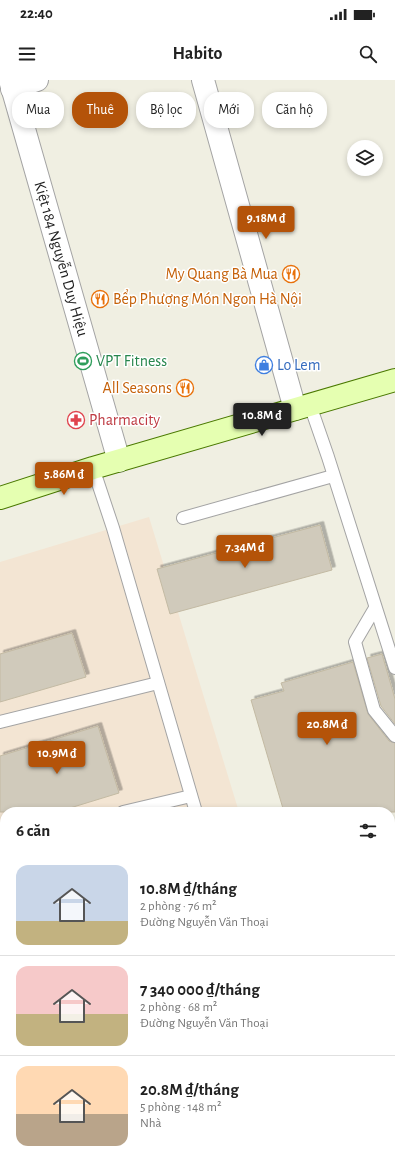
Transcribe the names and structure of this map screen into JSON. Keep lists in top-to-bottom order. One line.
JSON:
{"streets":{"street":["Kiệt 184 Nguyễn Duy Hiệu"]},"places":{"restaurant":["My Quang Bà Mua","Bểp Phượng Món Ngon Hà Nội","All Seasons"],"sports":["VPT Fitness"],"shop":["Lo Lem"],"pharmacy":["Pharmacity"]},"page":{"status":"22:40","header":"Habito","chip":["Mua","Thuê","Bộ lọc","Mới","Căn hộ"],"price":["9.18M ₫","10.8M ₫","5.86M ₫","7.34M ₫","20.8M ₫","10.9M ₫"],"heading":"6 căn","list":[{"name":"10.8M ₫/tháng","note":"2 phòng · 76 m² · Đường Nguyễn Văn Thoại"},{"name":"7 340 000 ₫/tháng","note":"2 phòng · 68 m² · Đường Nguyễn Văn Thoại"},{"name":"20.8M ₫/tháng","note":"5 phòng · 148 m² · Nhà"}]}}
